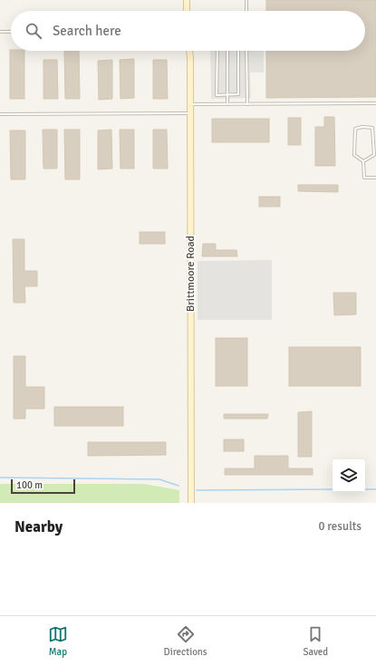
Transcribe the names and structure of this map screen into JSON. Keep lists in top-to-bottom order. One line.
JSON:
{"streets":{"main road":["Brittmoore Road"]},"scale_bar":"100 m","page":{"search":"Search here","scale":"100 m","heading":["Nearby","0 results"],"nav":["Map","Directions","Saved"]}}
